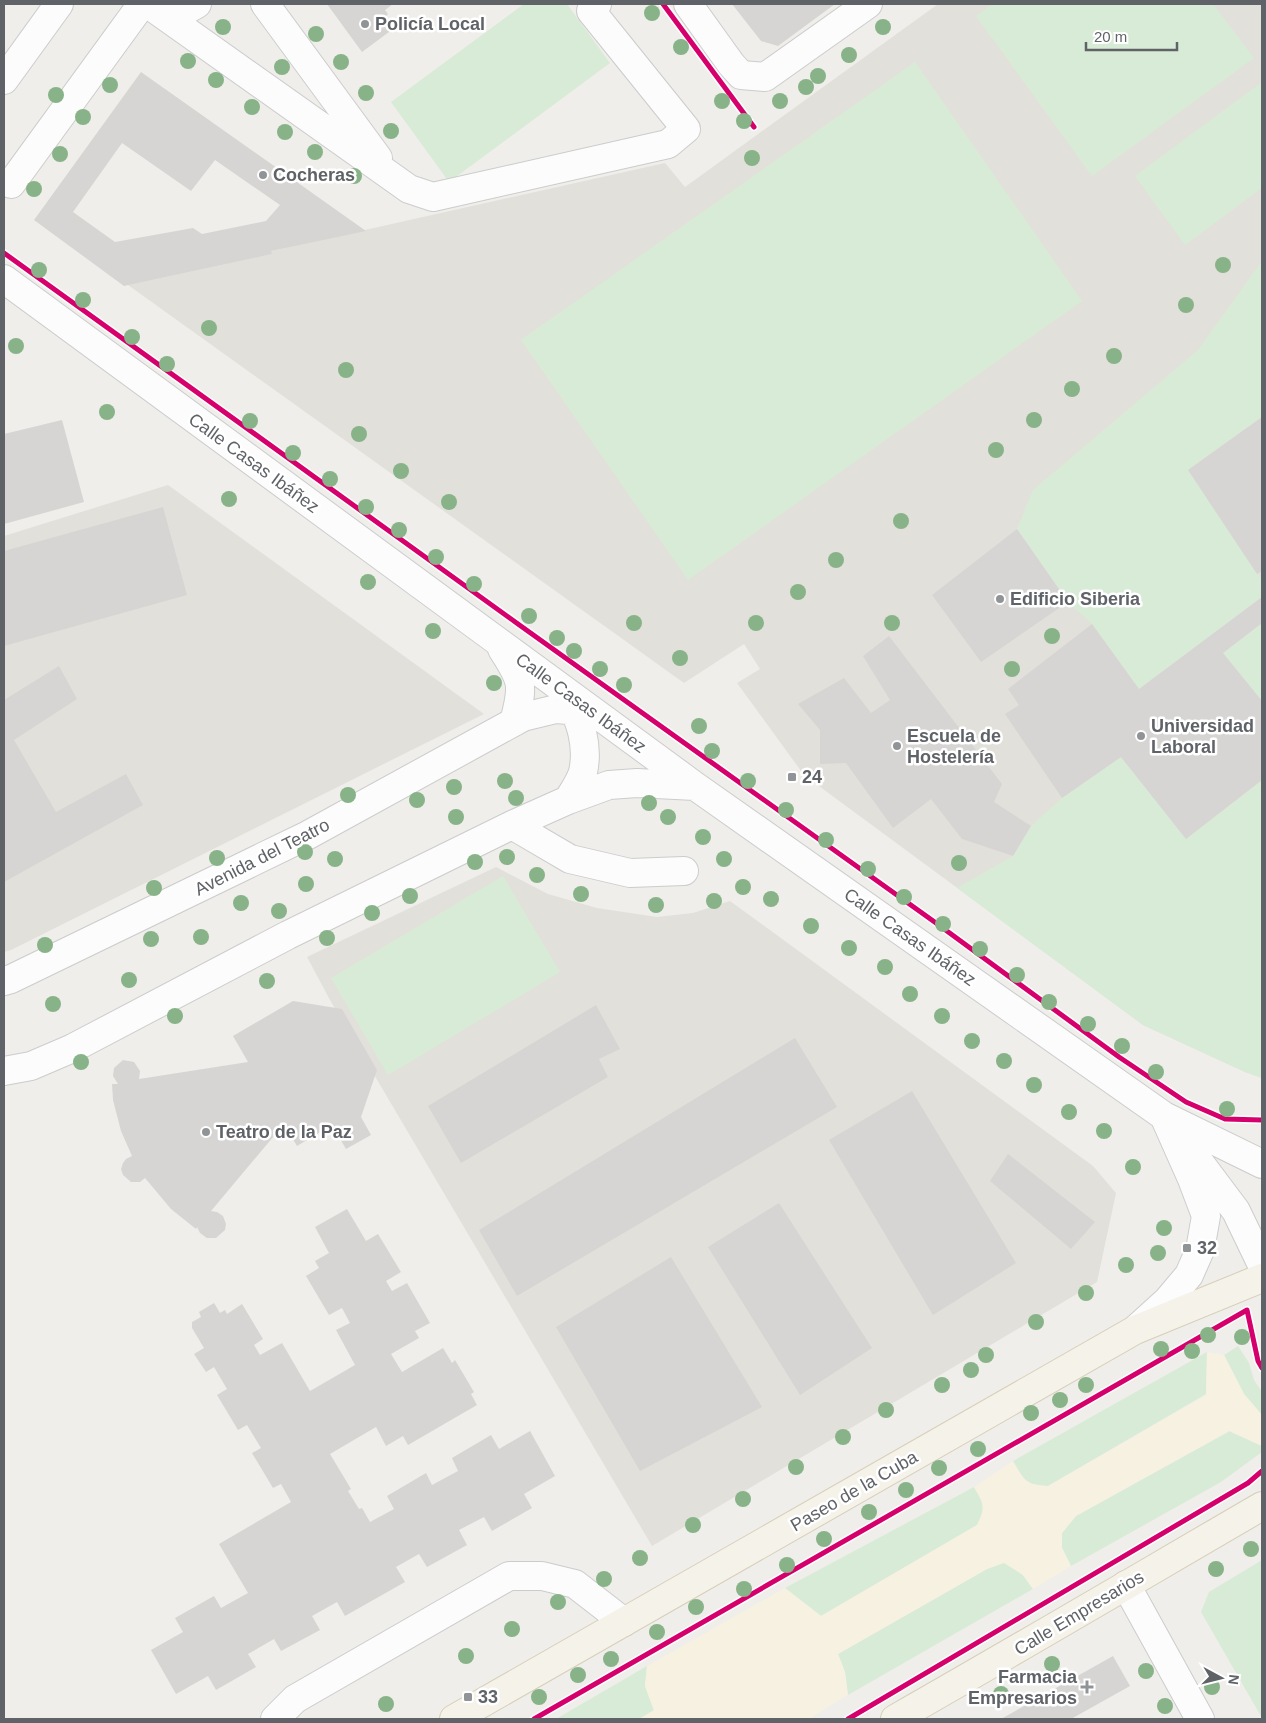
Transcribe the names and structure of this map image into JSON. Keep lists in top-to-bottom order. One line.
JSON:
{"streets":{"main road":["Paseo de la Cuba","Calle Empresarios"],"street":["Calle Casas Ibáñez","Avenida del Teatro"]},"crossings":[["Calle Casas Ibáñez","Avenida del Teatro"]],"places":{"other":["Policía Local","Cocheras","Edificio Siberia","Universidad Laboral","Escuela de Hostelería","Teatro de la Paz"],"transit":["24","32","33"],"health":["Farmacia Empresarios"]},"scale_bar":"20 m","north":"right"}
